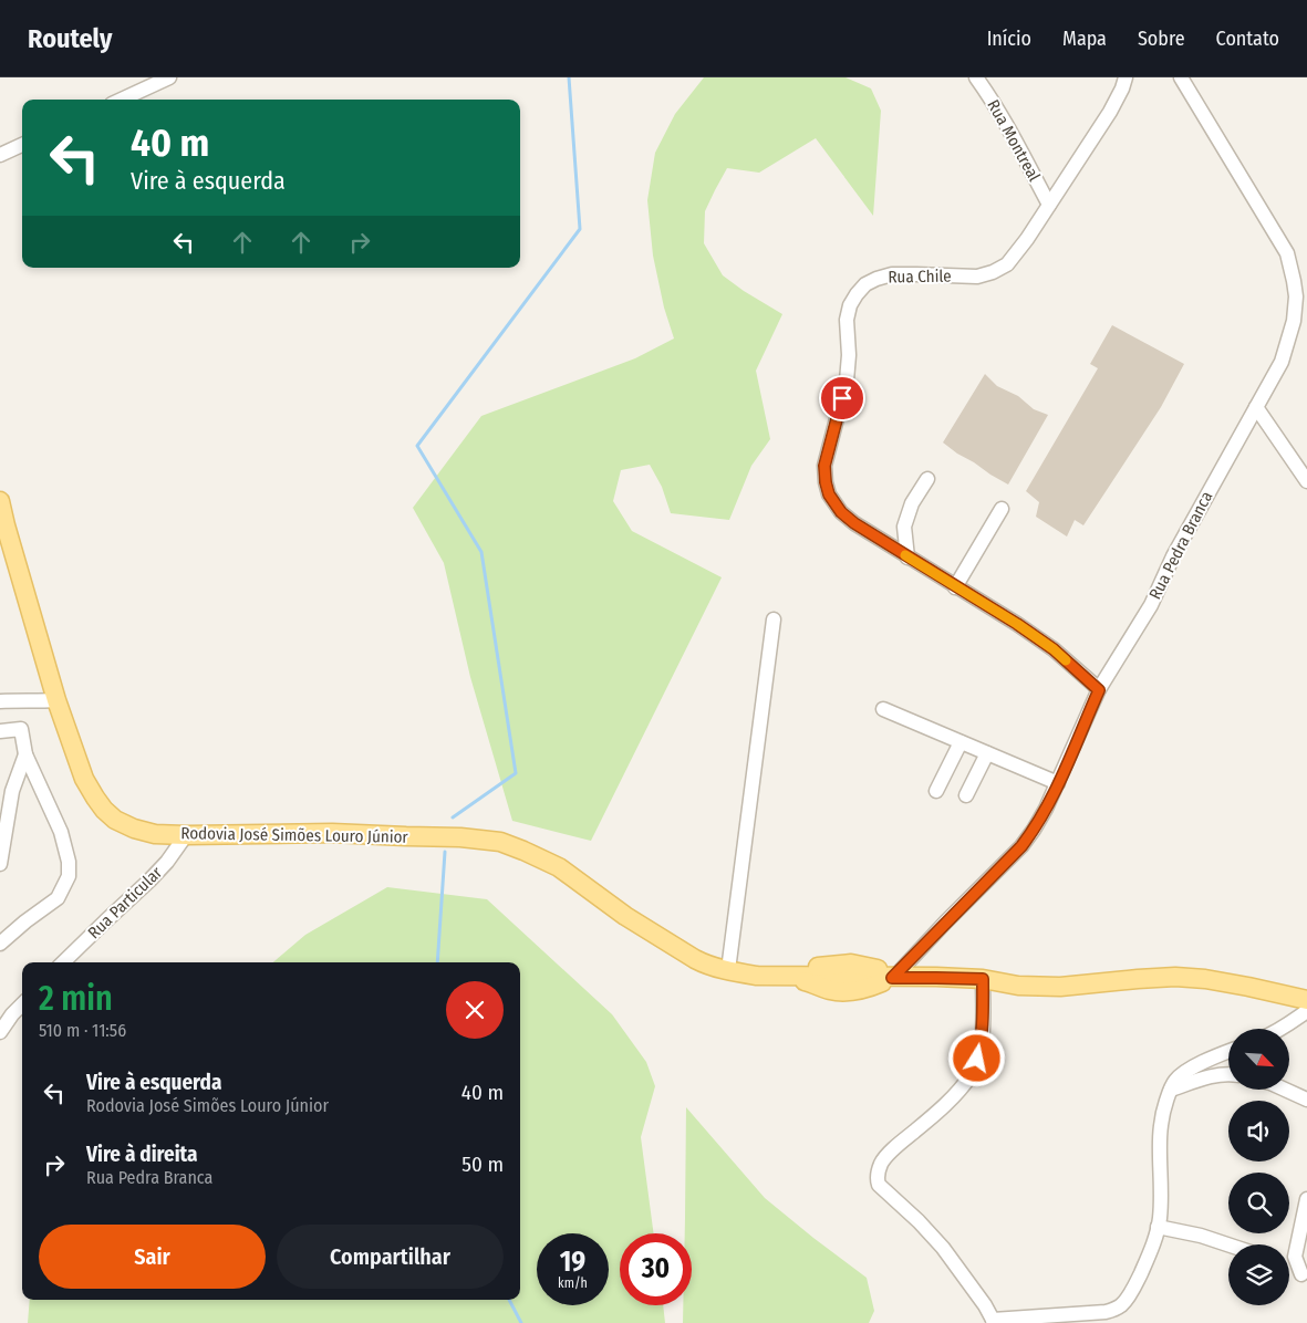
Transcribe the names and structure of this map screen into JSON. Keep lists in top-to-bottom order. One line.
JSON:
{"streets":{"main road":["Rodovia José Simões Louro Júnior"],"street":["Rua Montreal","Rua Chile","Rua Pedra Branca","Rua Particular"]},"crossings":[["Rua Montreal","Rua Chile"],["Rua Chile","Rua Pedra Branca"],["Rua Pedra Branca","Rodovia José Simões Louro Júnior"],["Rodovia José Simões Louro Júnior","Rua Particular"]],"north":"bottom right","page":{"header":"Routely","nav":["Início","Mapa","Sobre","Contato"],"turn":["40 m","Vire à esquerda"],"heading":["2 min","510 m · 11:56"],"list":[{"name":"Vire à esquerda","note":"Rodovia José Simões Louro Júnior","value":"40 m"},{"name":"Vire à direita","note":"Rua Pedra Branca","value":"50 m"}],"buttons":["Sair","Compartilhar"],"speed":"19 km/h","limit":"30"}}
